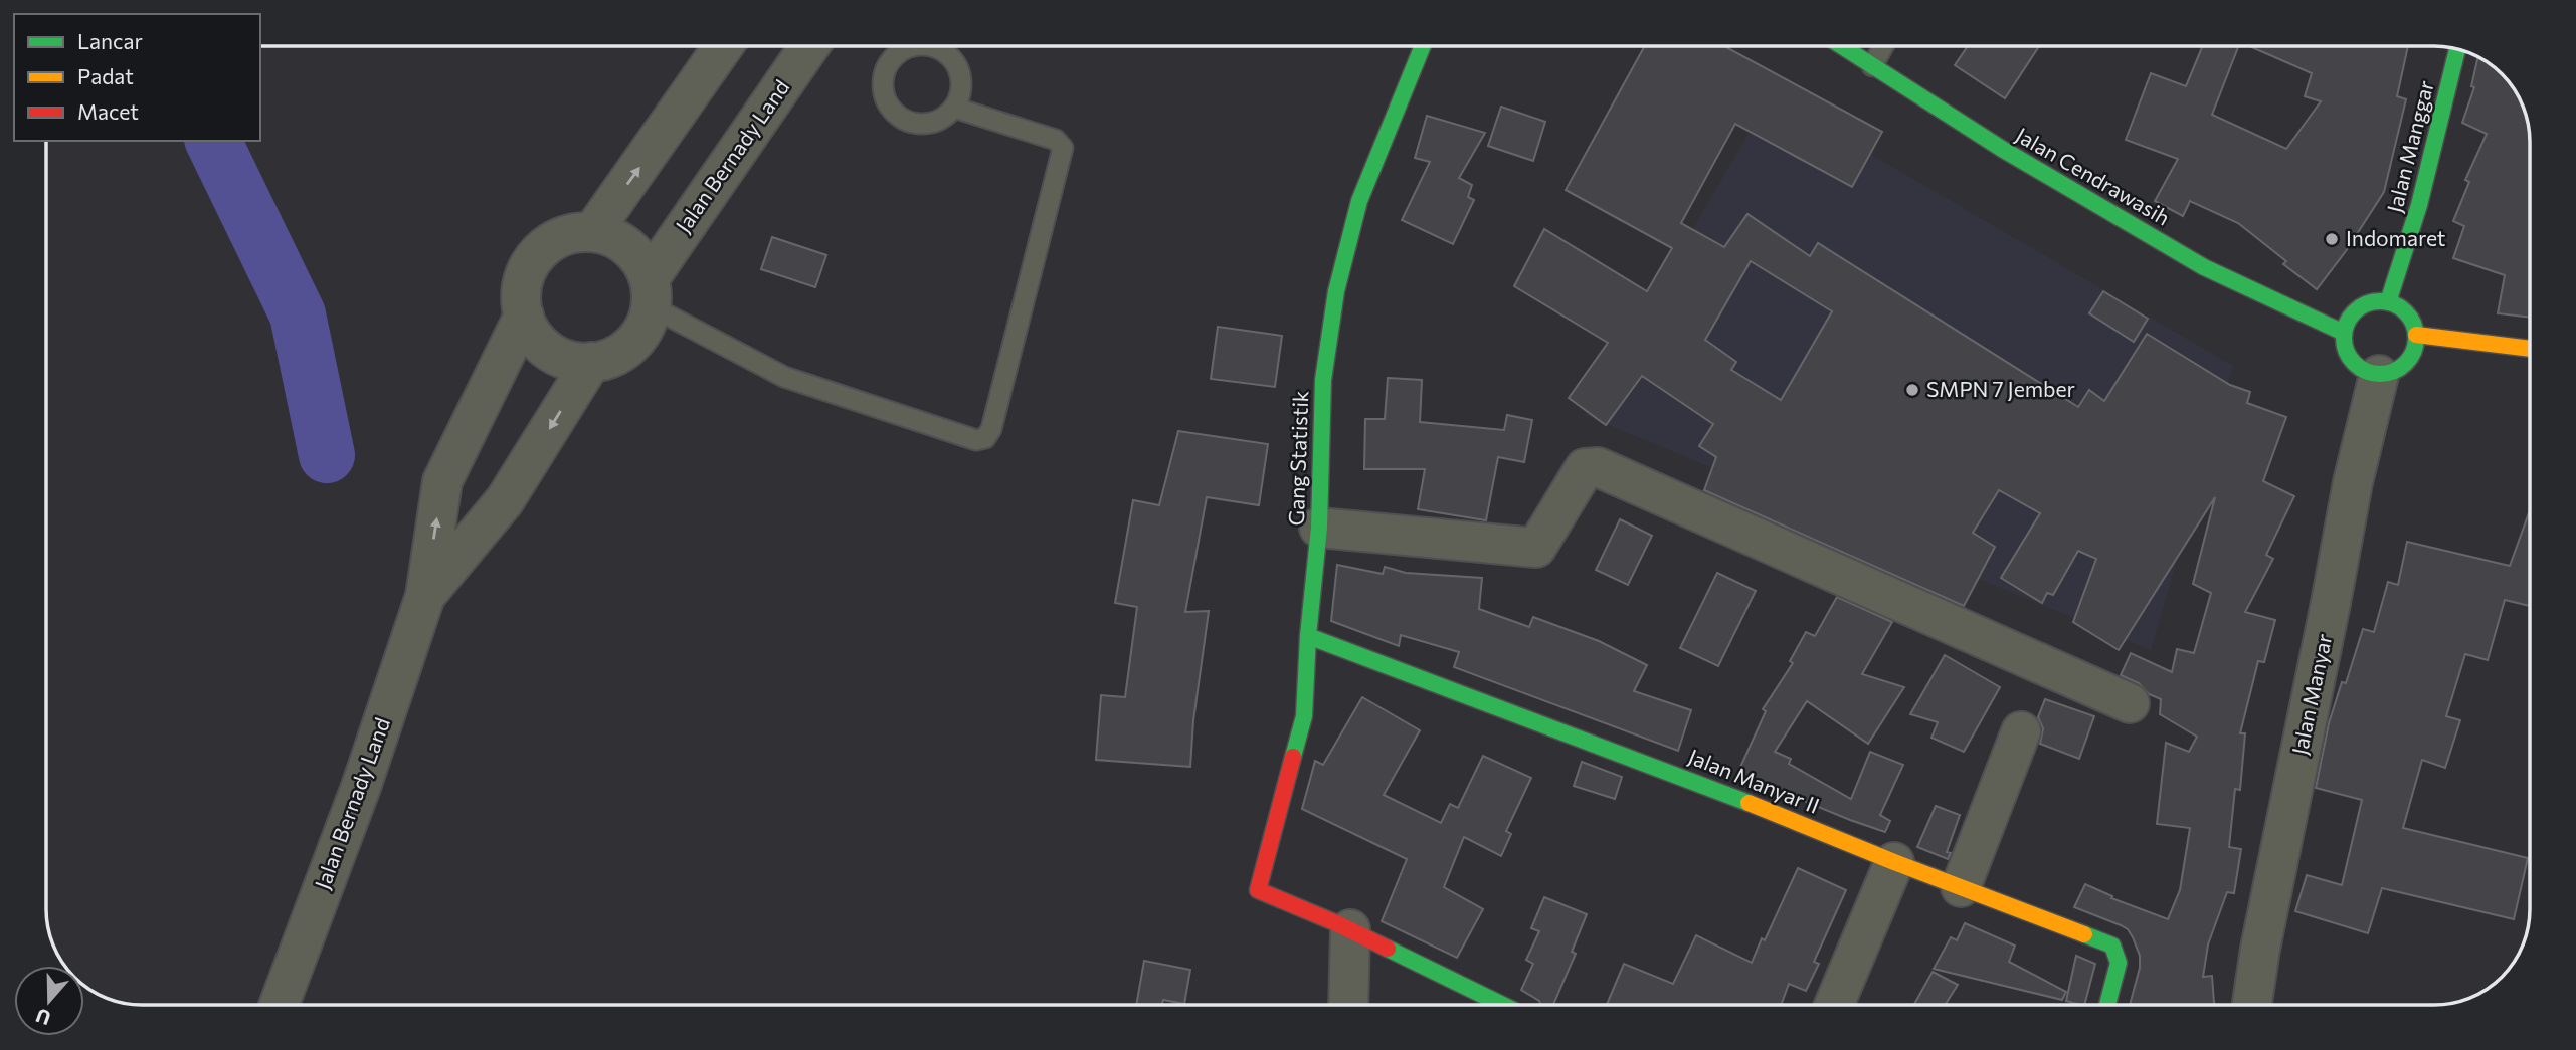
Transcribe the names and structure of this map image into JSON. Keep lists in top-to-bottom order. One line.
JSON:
{"streets":{"street":["Jalan Manggar","Jalan Bernady Land","Jalan Cendrawasih","Gang Statistik","Jalan Manyar","Jalan Manyar II"]},"crossings":[["Jalan Manggar","Jalan Cendrawasih"],["Jalan Manggar","Jalan Manyar"],["Jalan Cendrawasih","Jalan Manyar"],["Gang Statistik","Jalan Manyar II"]],"places":["Indomaret","SMPN 7 Jember"],"legend":["Lancar","Padat","Macet"],"north":"bottom"}
